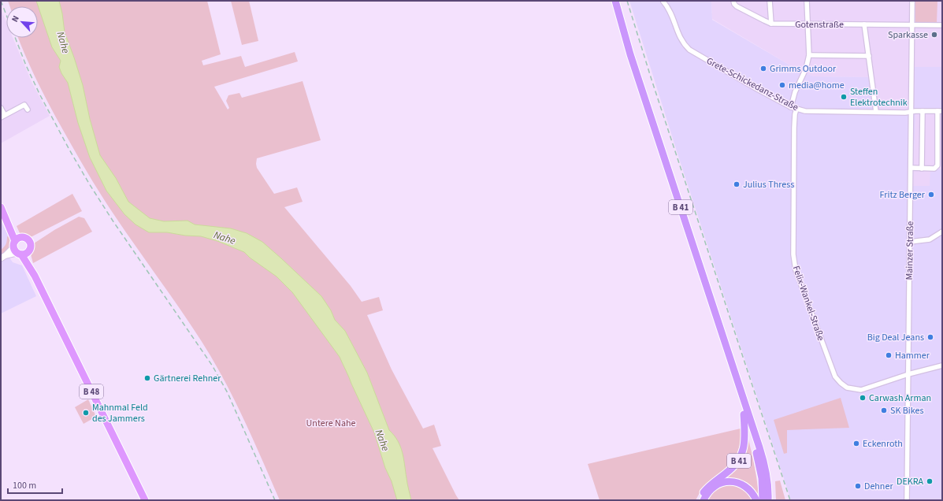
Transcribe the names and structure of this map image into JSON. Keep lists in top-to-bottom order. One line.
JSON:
{"streets":{"highway":["B 41"],"main road":["B 48"],"street":["Gotenstraße","Grete-Schickedanz-Straße","Mainzer Straße","Felix-Wankel-Straße"]},"crossings":[["Gotenstraße","Mainzer Straße"],["Grete-Schickedanz-Straße","Mainzer Straße"],["Grete-Schickedanz-Straße","Felix-Wankel-Straße"],["Mainzer Straße","Felix-Wankel-Straße"]],"water":["Nahe"],"parks":["Untere Nahe"],"places":["Sparkasse","Grimms Outdoor","media@home","Steffen Elektrotechnik","Julius Thress","Fritz Berger","Big Deal Jeans","Hammer","Gärtnerei Rehner","Carwash Arman","SK Bikes","Mahnmal Feld des Jammers","Eckenroth","DEKRA","Dehner"],"scale_bar":"100 m","north":"top left"}
